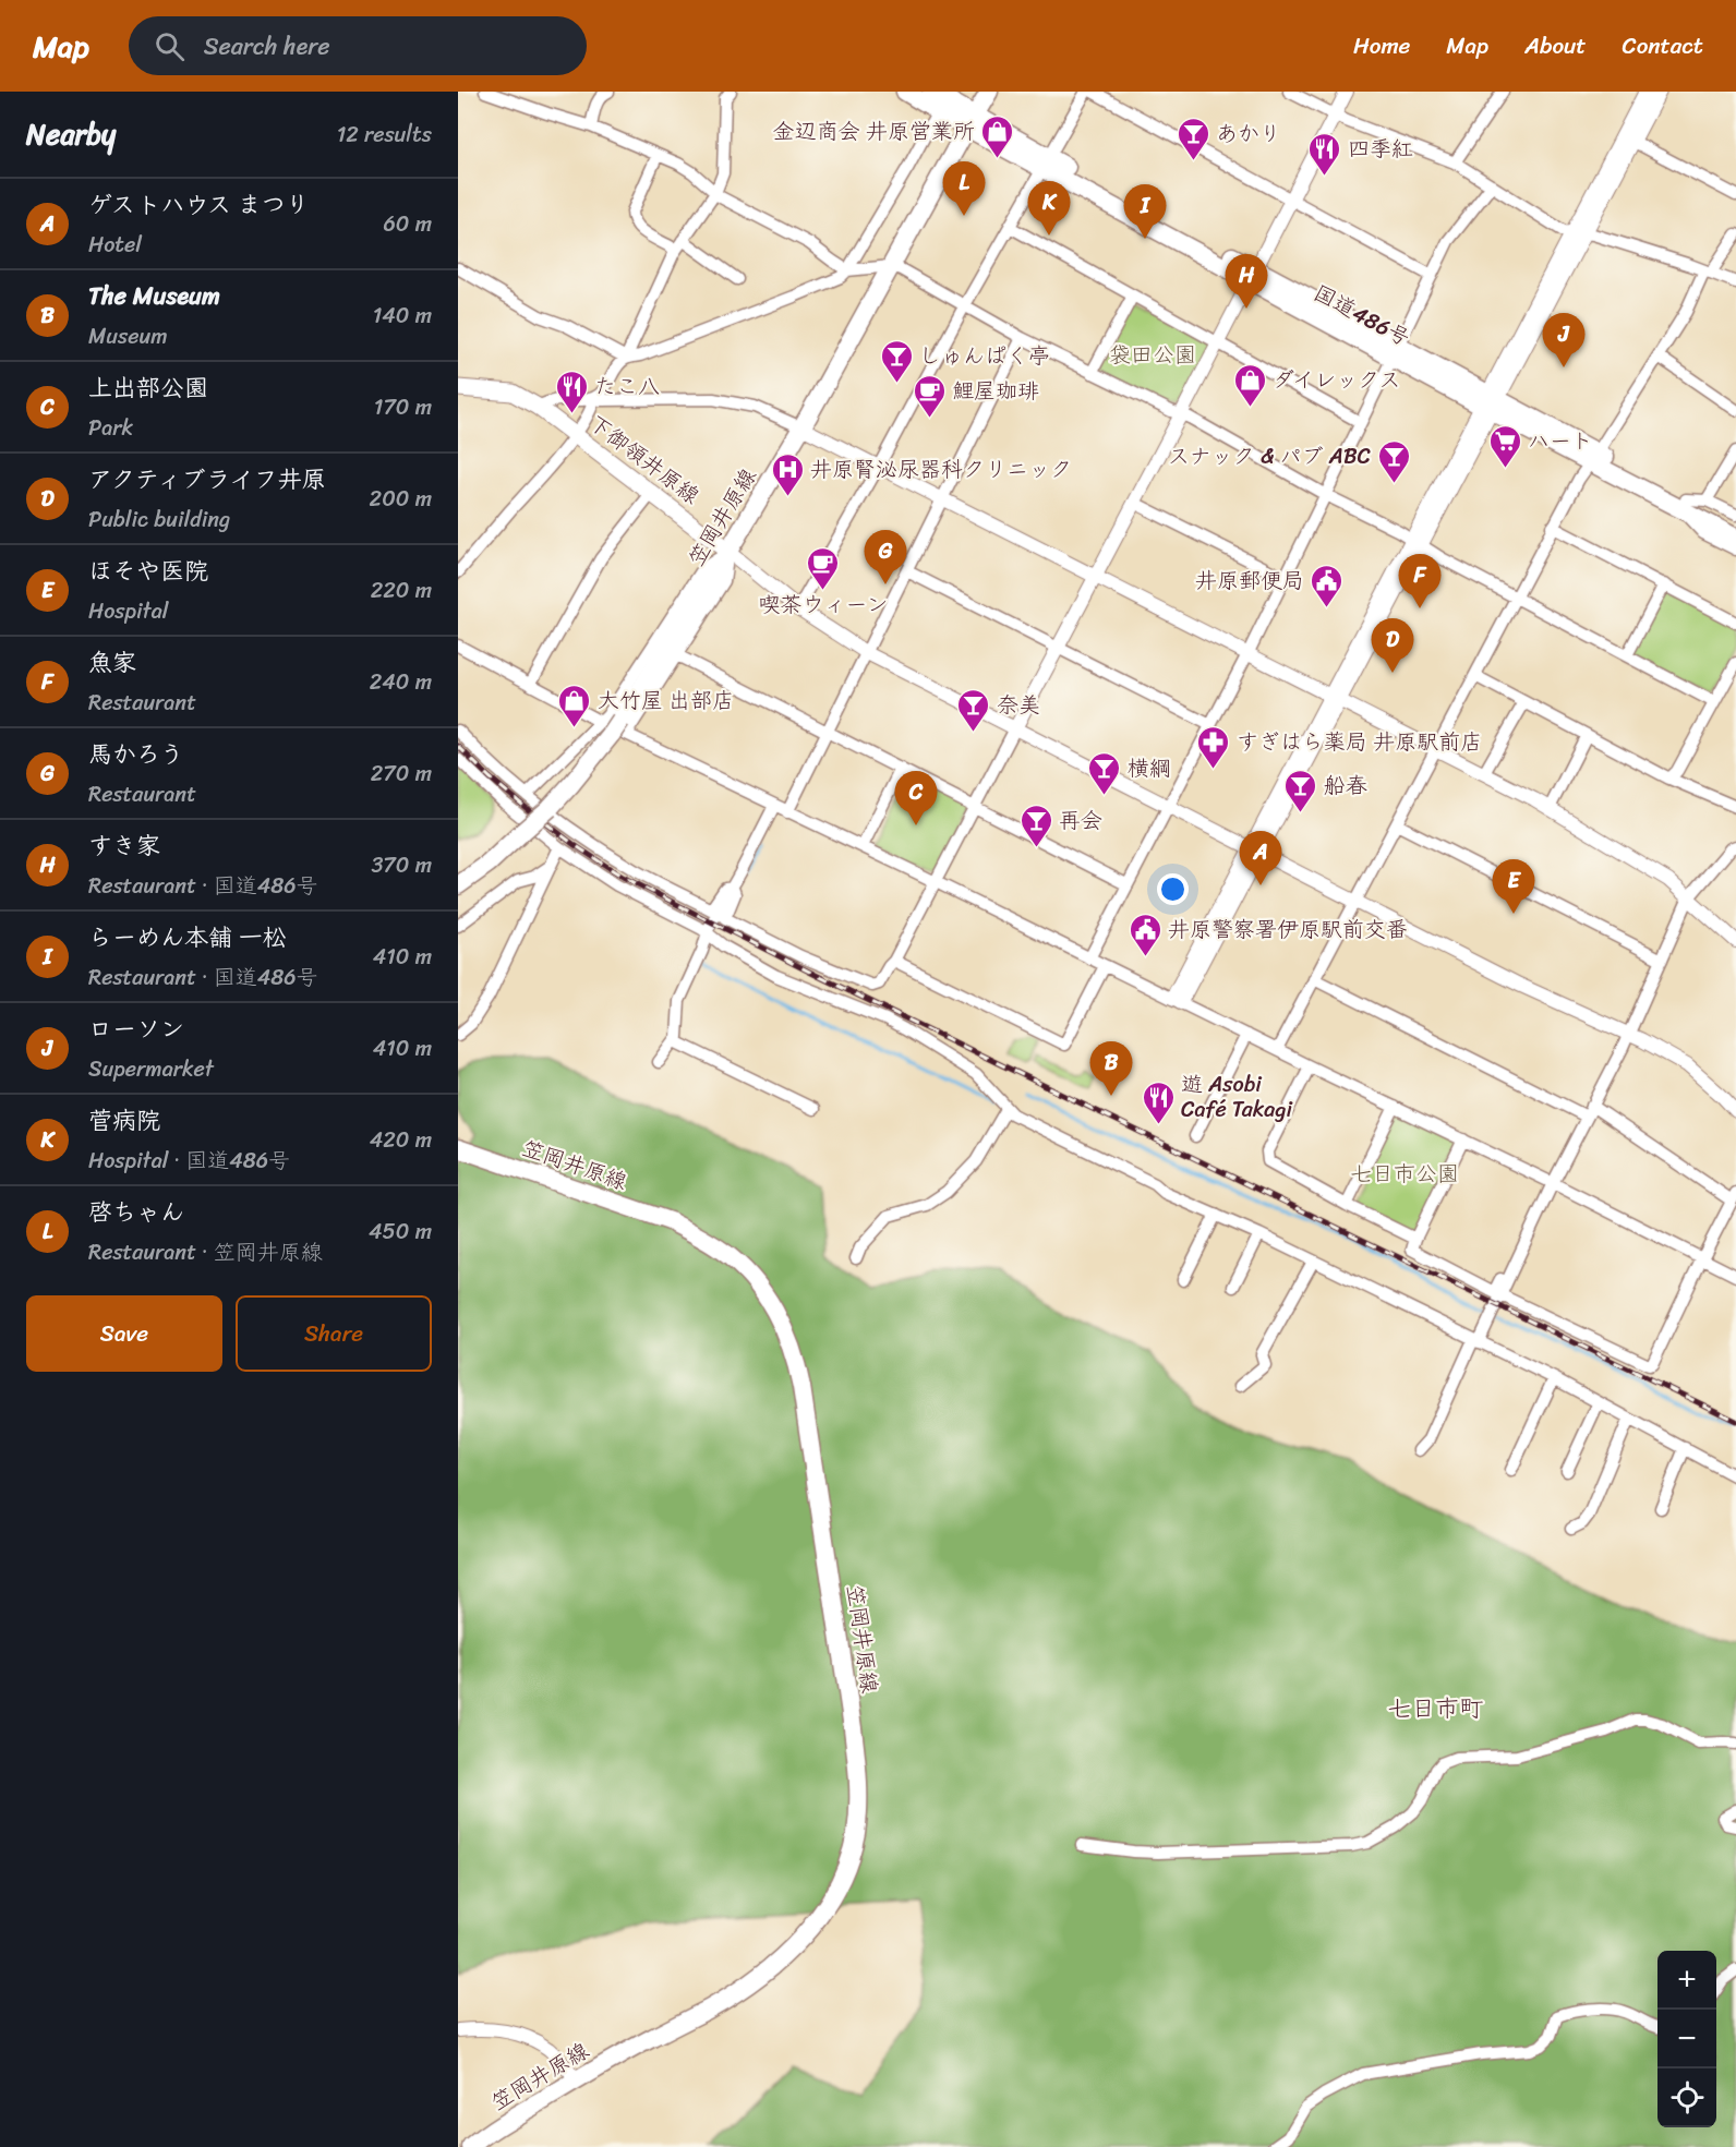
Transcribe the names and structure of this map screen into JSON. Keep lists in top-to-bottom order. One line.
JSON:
{"streets":{"main road":["国道486号","下御領井原線","笠岡井原線"]},"crossings":[["国道486号","笠岡井原線"],["下御領井原線","笠岡井原線"]],"districts":["七日市町"],"parks":["袋田公園","七日市公園"],"places":{"shop":["金辺商会 井原営業所","ダイレックス","大竹屋 出部店"],"bar":["あかり","しゅんぱく亭","スナック & パブ ABC","奈美","横綱","船春","再会"],"restaurant":["四季紅","たこ八","遊 Asobi Café Takagi"],"cafe":["鯉屋珈琲","喫茶ウィーン"],"supermarket":["ハート"],"hospital":["井原腎泌尿器科クリニック"],"public building":["井原郵便局","井原警察署伊原駅前交番"],"pharmacy":["すぎはら薬局 井原駅前店"]},"page":{"header":"Map","search":"Search here","nav":["Home","Map","About","Contact"],"heading":["Nearby","12 results"],"pins":["L","K","I","H","J","G","F","D","C","A","E","B"],"list":[{"mark":"A","name":"ゲストハウス まつり","note":"Hotel","value":"60 m"},{"mark":"B","name":"The Museum","note":"Museum","value":"140 m"},{"mark":"C","name":"上出部公園","note":"Park","value":"170 m"},{"mark":"D","name":"アクティブライフ井原","note":"Public building","value":"200 m"},{"mark":"E","name":"ほそや医院","note":"Hospital","value":"220 m"},{"mark":"F","name":"魚家","note":"Restaurant","value":"240 m"},{"mark":"G","name":"馬かろう","note":"Restaurant","value":"270 m"},{"mark":"H","name":"すき家","note":"Restaurant · 国道486号","value":"370 m"},{"mark":"I","name":"らーめん本舗 一松","note":"Restaurant · 国道486号","value":"410 m"},{"mark":"J","name":"ローソン","note":"Supermarket","value":"410 m"},{"mark":"K","name":"菅病院","note":"Hospital · 国道486号","value":"420 m"},{"mark":"L","name":"啓ちゃん","note":"Restaurant · 笠岡井原線","value":"450 m"}],"buttons":["Save","Share"],"map_buttons":["+","−"]}}
